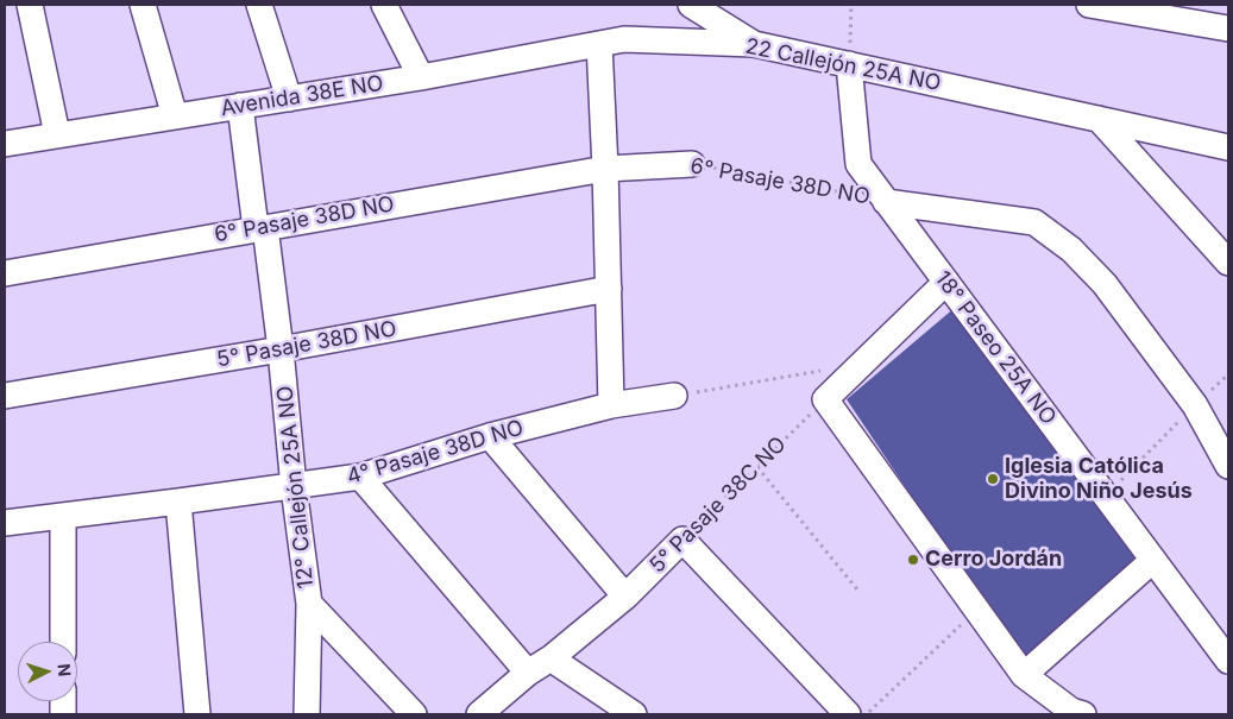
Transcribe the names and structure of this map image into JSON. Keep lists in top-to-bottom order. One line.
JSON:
{"streets":{"street":["22 Callejón 25A NO","Avenida 38E NO","6° Pasaje 38D NO","5° Pasaje 38D NO","18° Paseo 25A NO","4° Pasaje 38D NO","12° Callejón 25A NO","5° Pasaje 38C NO"]},"crossings":[["22 Callejón 25A NO","Avenida 38E NO"],["22 Callejón 25A NO","18° Paseo 25A NO"],["Avenida 38E NO","12° Callejón 25A NO"],["6° Pasaje 38D NO","18° Paseo 25A NO"],["6° Pasaje 38D NO","12° Callejón 25A NO"],["5° Pasaje 38D NO","12° Callejón 25A NO"],["4° Pasaje 38D NO","12° Callejón 25A NO"]],"places":["Iglesia Católica Divino Niño Jesús","Cerro Jordán"],"north":"right"}
